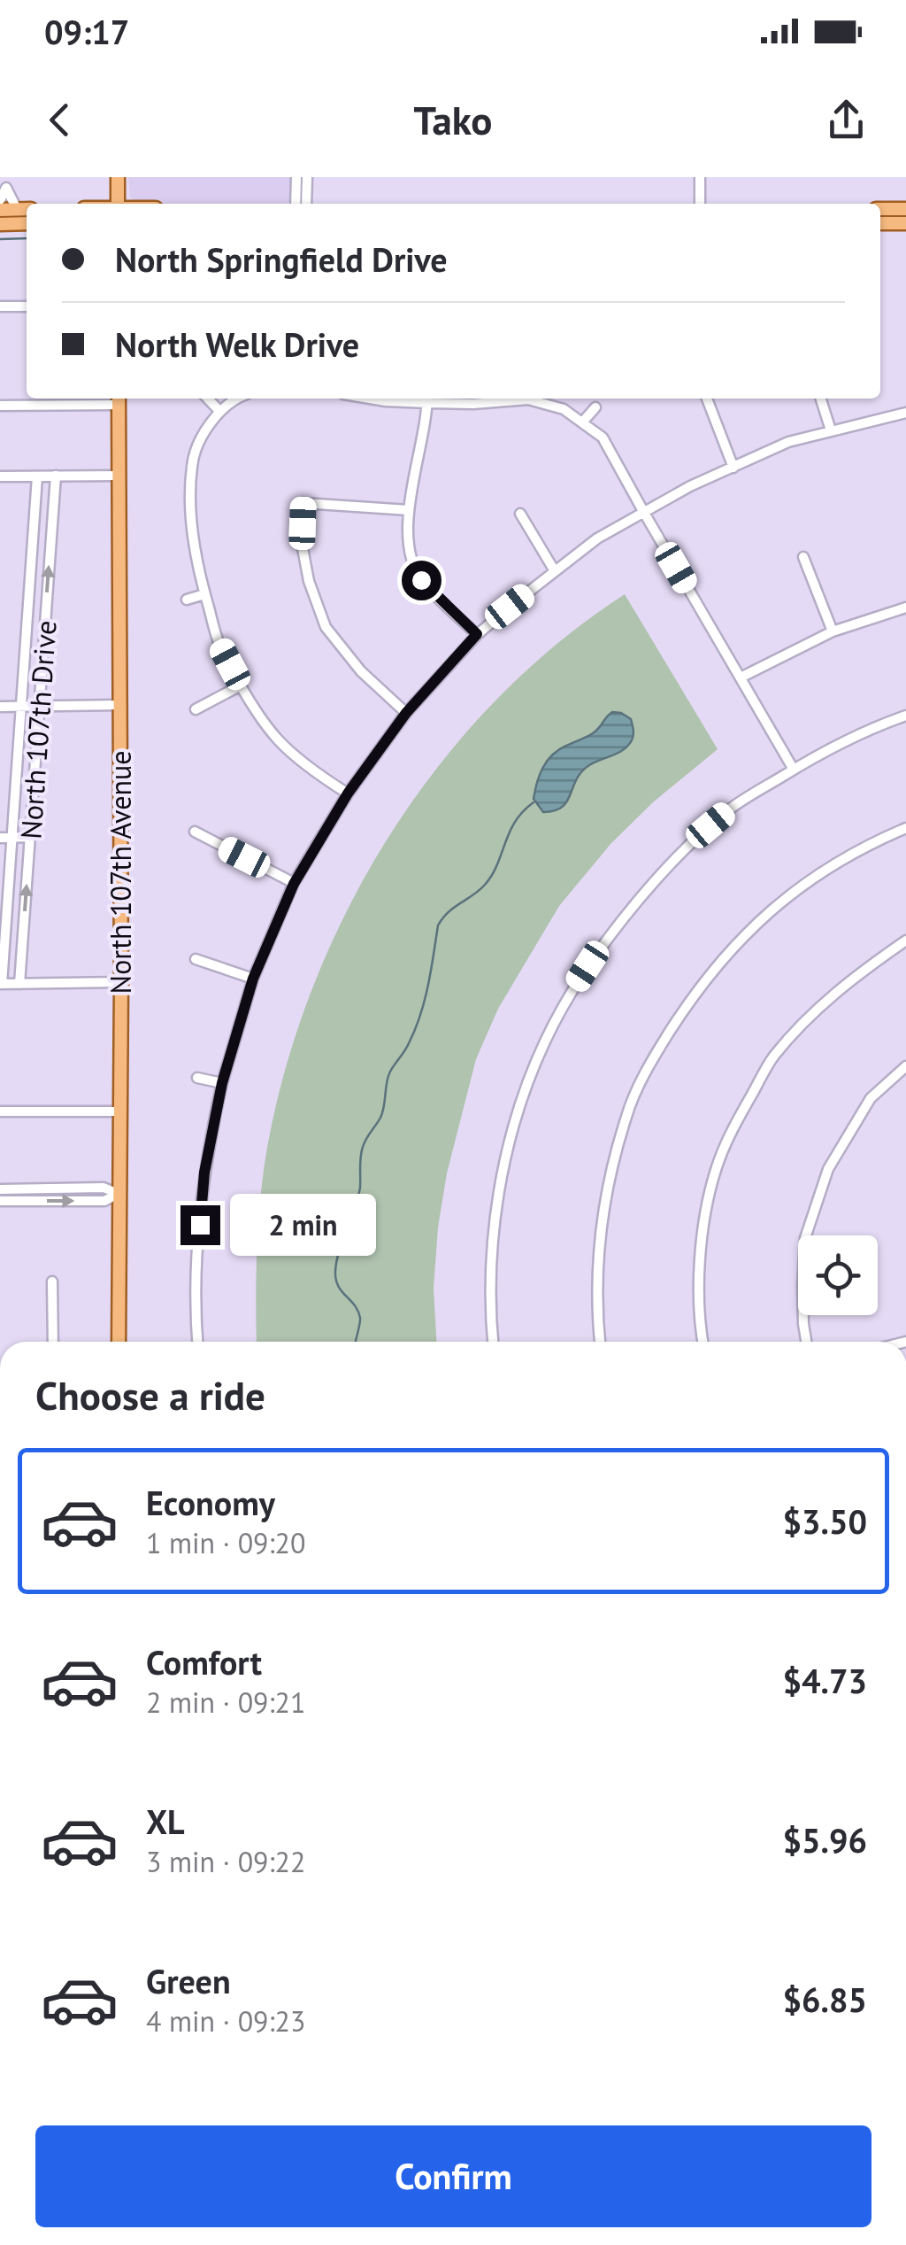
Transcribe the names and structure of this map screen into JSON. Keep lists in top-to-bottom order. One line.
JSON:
{"streets":{"main road":["North 107th Avenue"],"street":["North 107th Drive"]},"page":{"status":"09:17","header":"Tako","banner":["North Springfield Drive","North Welk Drive"],"bubble":"2 min","heading":"Choose a ride","list":[{"name":"Economy","note":"1 min · 09:20","value":"$3.50"},{"name":"Comfort","note":"2 min · 09:21","value":"$4.73"},{"name":"XL","note":"3 min · 09:22","value":"$5.96"},{"name":"Green","note":"4 min · 09:23","value":"$6.85"}],"buttons":"Confirm"}}
